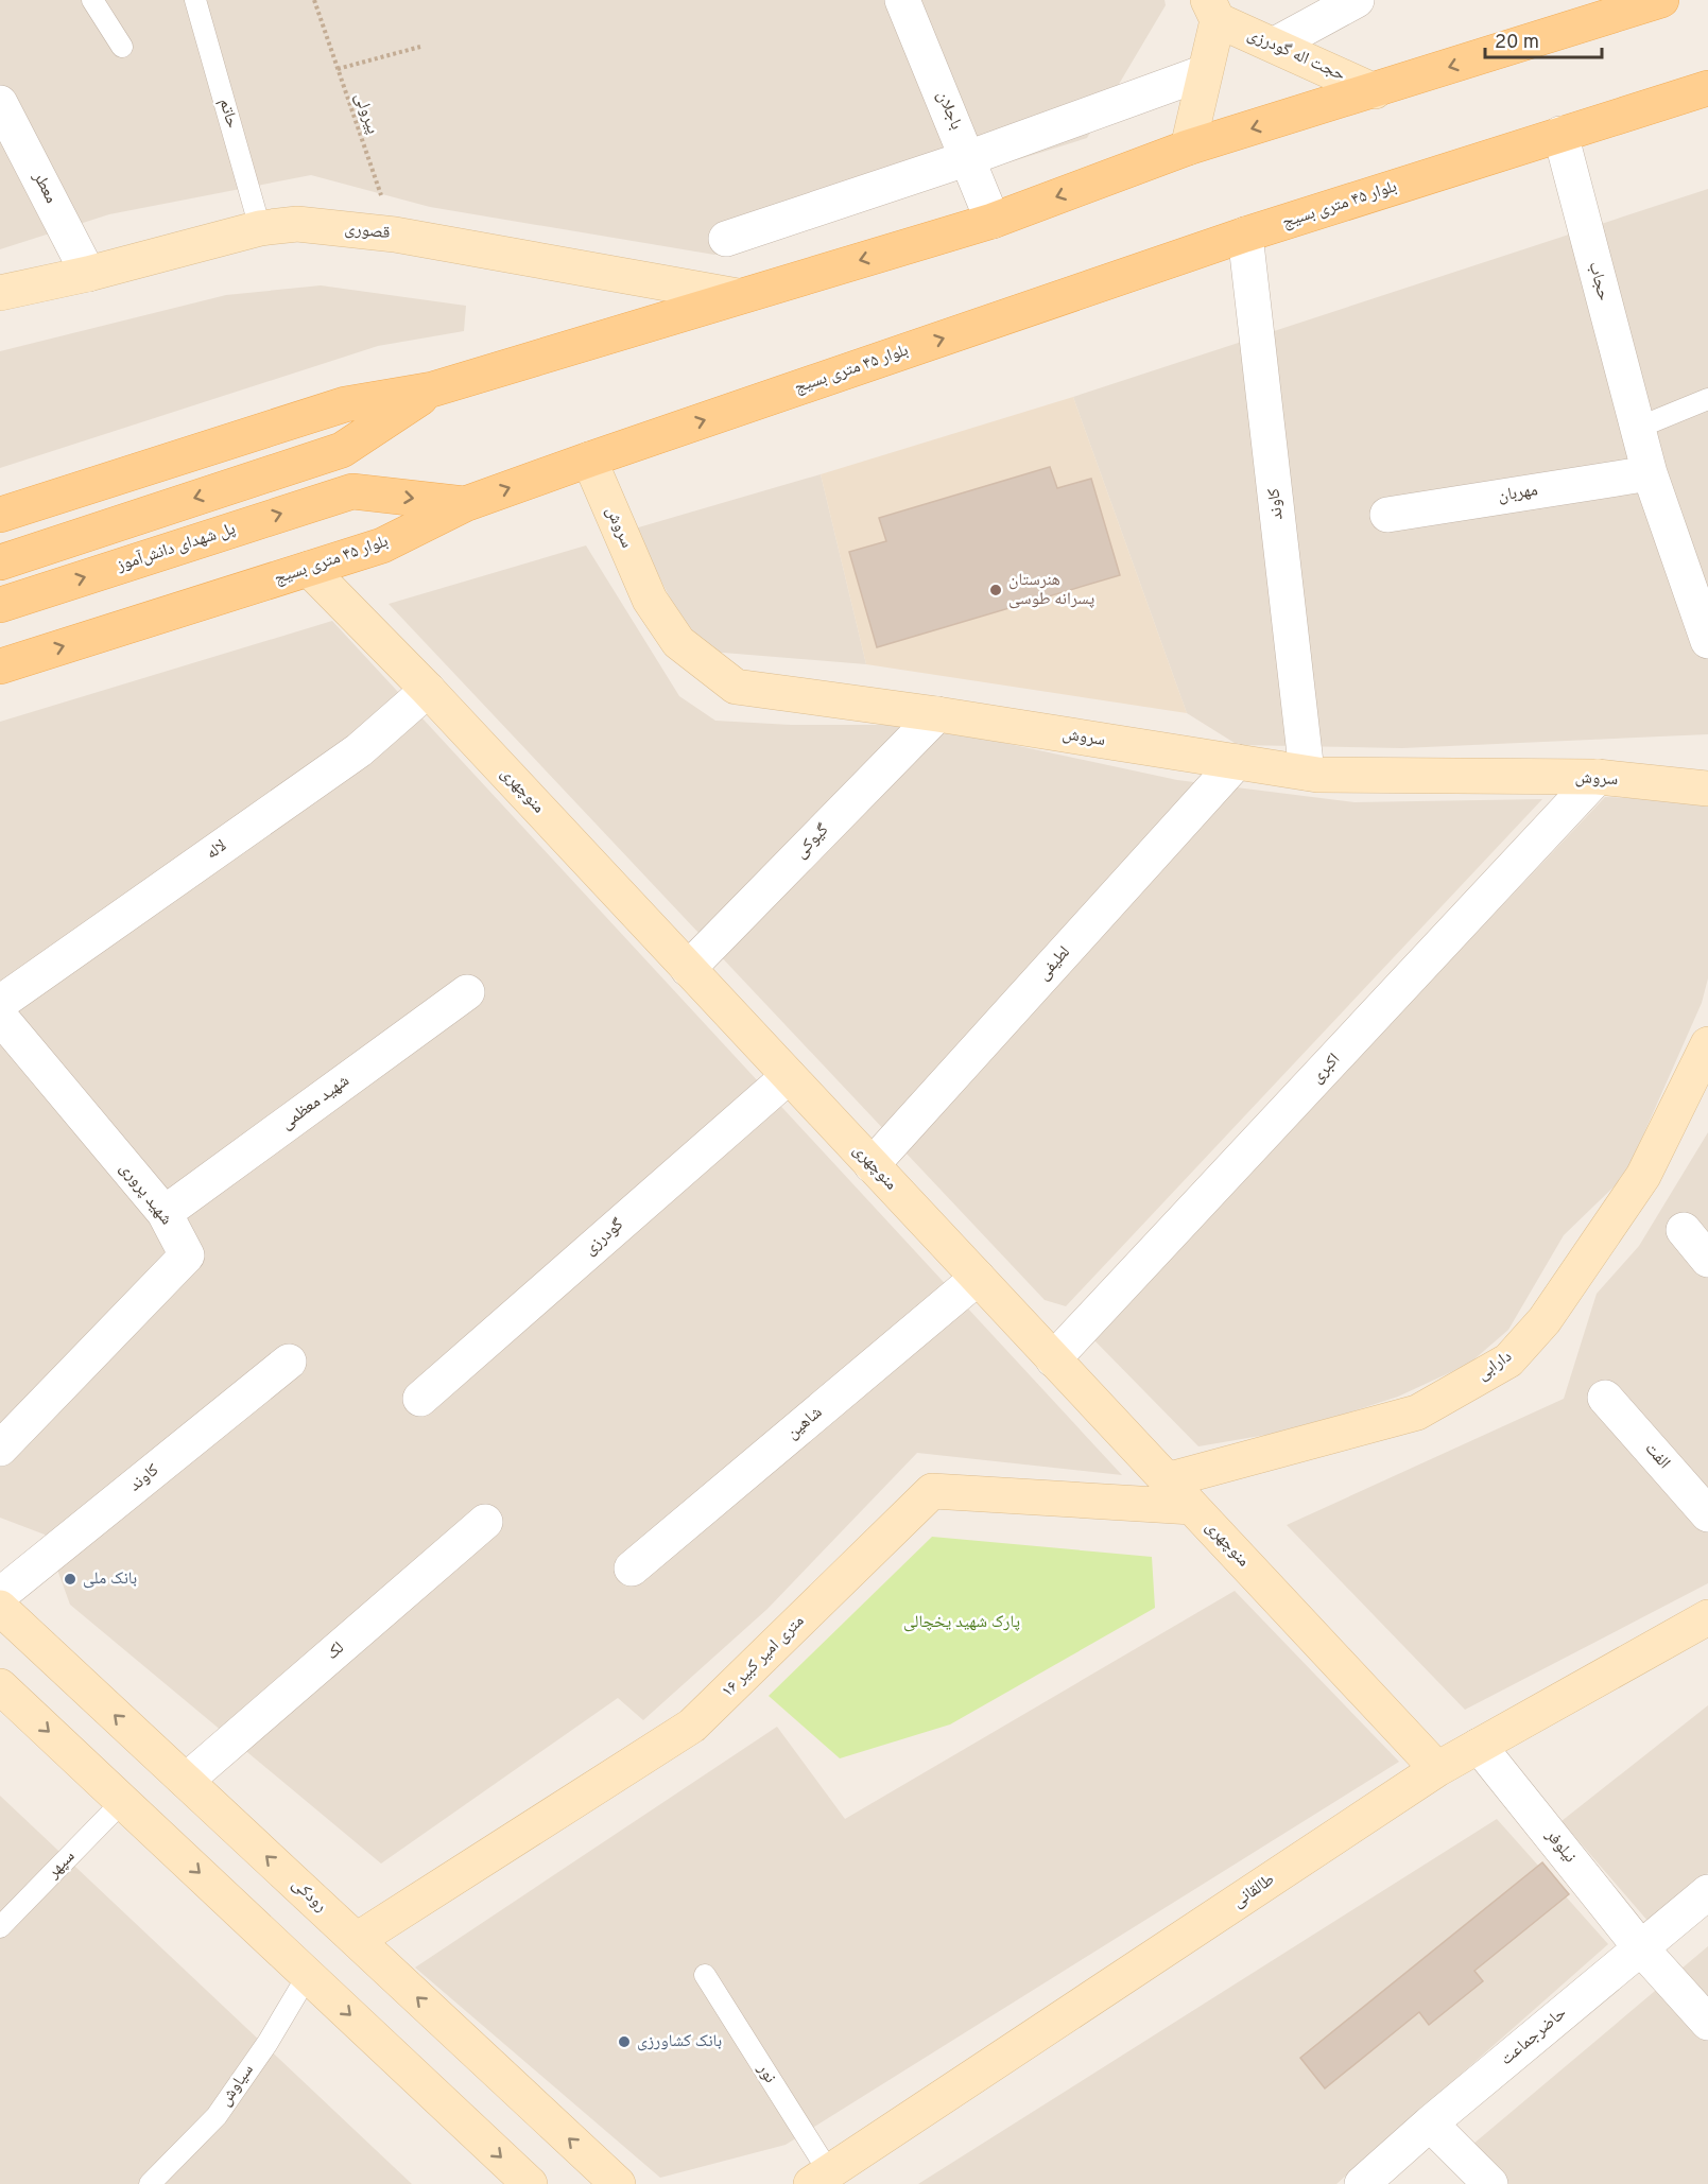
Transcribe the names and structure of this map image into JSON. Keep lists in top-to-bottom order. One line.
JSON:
{"streets":{"main road":["بلوار ۴۵ متری بسیج","پل شهدای دانش‌آموز"],"street":["حجت اله گودرزی","باجلان","معطر","قصوری","حجاب","مهربان","کاوند","سروش","منوچهری","گیوکی","لاله","لطیفی","اکبری","شهید معظمی","شهید پروری","گودرزی","دارابی","شاهین","الفت","لک","۱۶ متری امیر کبیر","نیلوفر","طالقانی","رودکی","حاضرجماعت"],"lane":["حاتم","سپهر","نور","سیاوش"],"path":["پیرولی"]},"crossings":[["حاتم","قصوری"],["پیرولی","قصوری"],["معطر","قصوری"],["بلوار ۴۵ متری بسیج","حجاب"],["بلوار ۴۵ متری بسیج","کاوند"],["بلوار ۴۵ متری بسیج","سروش"],["بلوار ۴۵ متری بسیج","پل شهدای دانش‌آموز"],["بلوار ۴۵ متری بسیج","منوچهری"],["حجاب","مهربان"],["کاوند","سروش"],["سروش","گیوکی"],["سروش","لطیفی"],["سروش","اکبری"],["منوچهری","گیوکی"],["منوچهری","لاله"],["منوچهری","لطیفی"],["منوچهری","اکبری"],["منوچهری","گودرزی"],["منوچهری","دارابی"],["منوچهری","شاهین"],["منوچهری","۱۶ متری امیر کبیر"],["منوچهری","طالقانی"],["شهید معظمی","شهید پروری"],["لک","رودکی"],["۱۶ متری امیر کبیر","رودکی"],["نیلوفر","طالقانی"],["نیلوفر","حاضرجماعت"],["طالقانی","نور"]],"parks":["پارک شهید یخچالی"],"places":["هنرستان پسرانه طوسی","بانک ملی","بانک کشاورزی"],"scale_bar":"20 m"}
